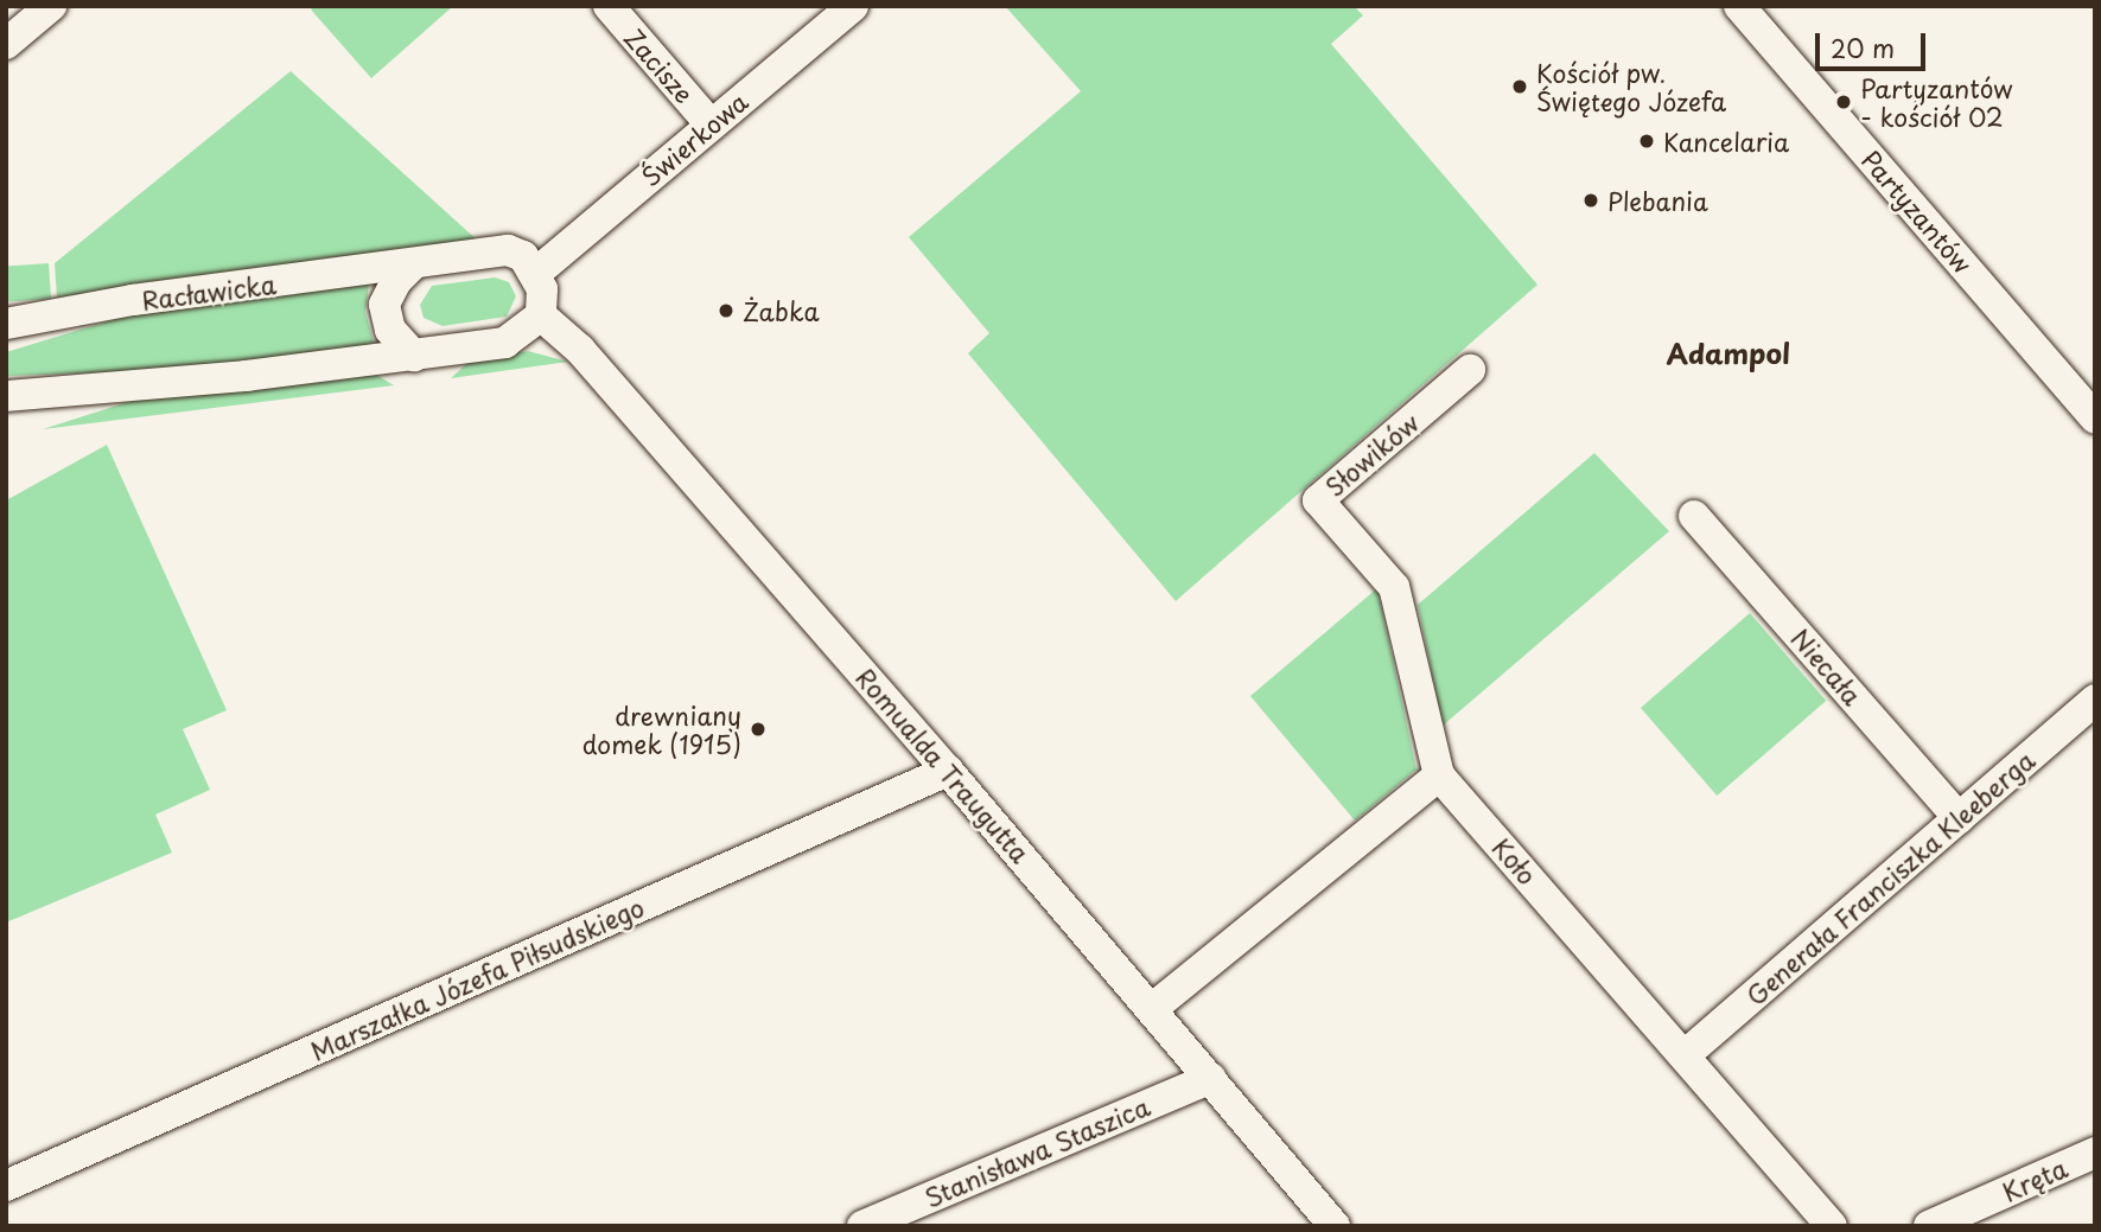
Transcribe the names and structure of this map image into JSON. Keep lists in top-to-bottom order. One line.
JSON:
{"streets":{"street":["Zacisze","Świerkowa","Partyzantów","Racławicka","Słowików","Niecała","Romualda Traugutta","Koło","Generała Franciszka Kleeberga","Marszałka Józefa Piłsudskiego","Stanisława Staszica","Kręta"]},"crossings":[["Zacisze","Świerkowa"],["Świerkowa","Racławicka"],["Świerkowa","Romualda Traugutta"],["Racławicka","Romualda Traugutta"],["Słowików","Koło"],["Niecała","Generała Franciszka Kleeberga"],["Romualda Traugutta","Marszałka Józefa Piłsudskiego"],["Romualda Traugutta","Stanisława Staszica"],["Koło","Generała Franciszka Kleeberga"]],"districts":["Adampol"],"places":["Kościół pw. Świętego Józefa","Partyzantów - kościół 02","Kancelaria","Plebania","Żabka","drewniany domek (1915)"],"scale_bar":"20 m"}
